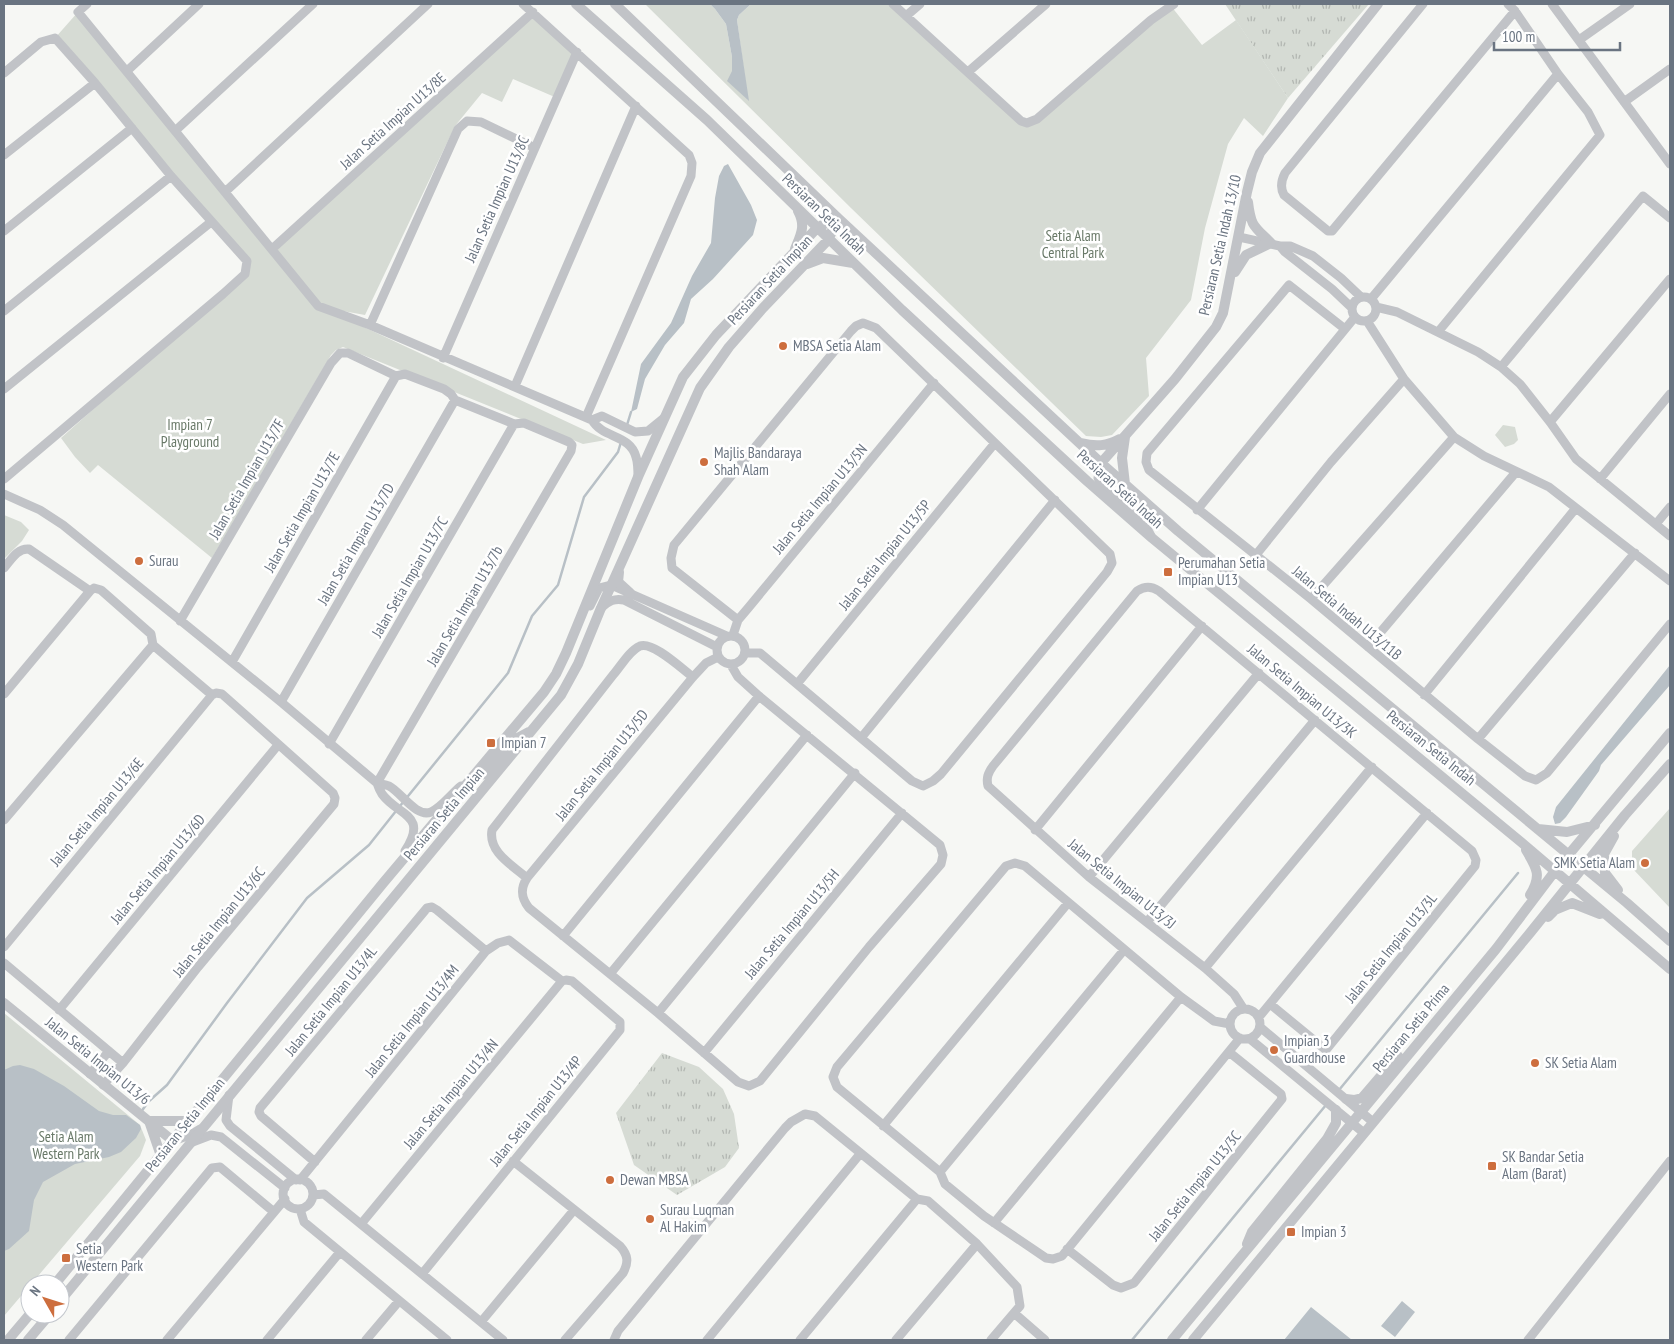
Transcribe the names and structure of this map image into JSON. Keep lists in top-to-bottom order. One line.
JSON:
{"streets":{"street":["Jalan Setia Impian U13/8E","Jalan Setia Impian U13/8C","Persiaran Setia Indah","Persiaran Setia Indah 13/10","Persiaran Setia Impian","Jalan Setia Impian U13/7F","Jalan Setia Impian U13/5N","Jalan Setia Impian U13/7E","Jalan Setia Impian U13/7D","Jalan Setia Impian U13/5P","Jalan Setia Impian U13/7C","Jalan Setia Impian U13/7b","Jalan Setia Indah U13/11B","Jalan Setia Impian U13/3K","Jalan Setia Impian U13/5D","Jalan Setia Impian U13/6E","Jalan Setia Impian U13/6D","Jalan Setia Impian U13/3J","Jalan Setia Impian U13/6C","Jalan Setia Impian U13/5H","Jalan Setia Impian U13/3L","Jalan Setia Impian U13/4L","Jalan Setia Impian U13/4M","Persiaran Setia Prima","Jalan Setia Impian U13/6","Jalan Setia Impian U13/4N","Jalan Setia Impian U13/4P","Jalan Setia Impian U13/3C"]},"crossings":[["Persiaran Setia Indah","Persiaran Setia Indah 13/10"],["Persiaran Setia Indah","Persiaran Setia Impian"],["Persiaran Setia Indah","Persiaran Setia Prima"],["Persiaran Setia Impian","Jalan Setia Impian U13/6"],["Jalan Setia Impian U13/7F","Jalan Setia Impian U13/7E"],["Jalan Setia Impian U13/5N","Jalan Setia Impian U13/5D"],["Jalan Setia Impian U13/7C","Jalan Setia Impian U13/7b"],["Jalan Setia Impian U13/3K","Jalan Setia Impian U13/3J"],["Jalan Setia Impian U13/3K","Jalan Setia Impian U13/3L"],["Jalan Setia Impian U13/6D","Jalan Setia Impian U13/6C"],["Jalan Setia Impian U13/6C","Jalan Setia Impian U13/6"],["Jalan Setia Impian U13/4L","Jalan Setia Impian U13/4M"],["Jalan Setia Impian U13/4M","Jalan Setia Impian U13/4N"],["Jalan Setia Impian U13/4M","Jalan Setia Impian U13/4P"],["Jalan Setia Impian U13/4N","Jalan Setia Impian U13/4P"]],"parks":["Setia Alam Central Park","Impian 7 Playground","Setia Alam Western Park"],"places":{"other":["MBSA Setia Alam","Majlis Bandaraya Shah Alam","Surau","SMK Setia Alam","Impian 3 Guardhouse","SK Setia Alam","Dewan MBSA","Surau Luqman Al Hakim"],"transit":["Perumahan Setia Impian U13","Impian 7","SK Bandar Setia Alam (Barat)","Impian 3","Setia Western Park"]},"scale_bar":"100 m","north":"top left"}
